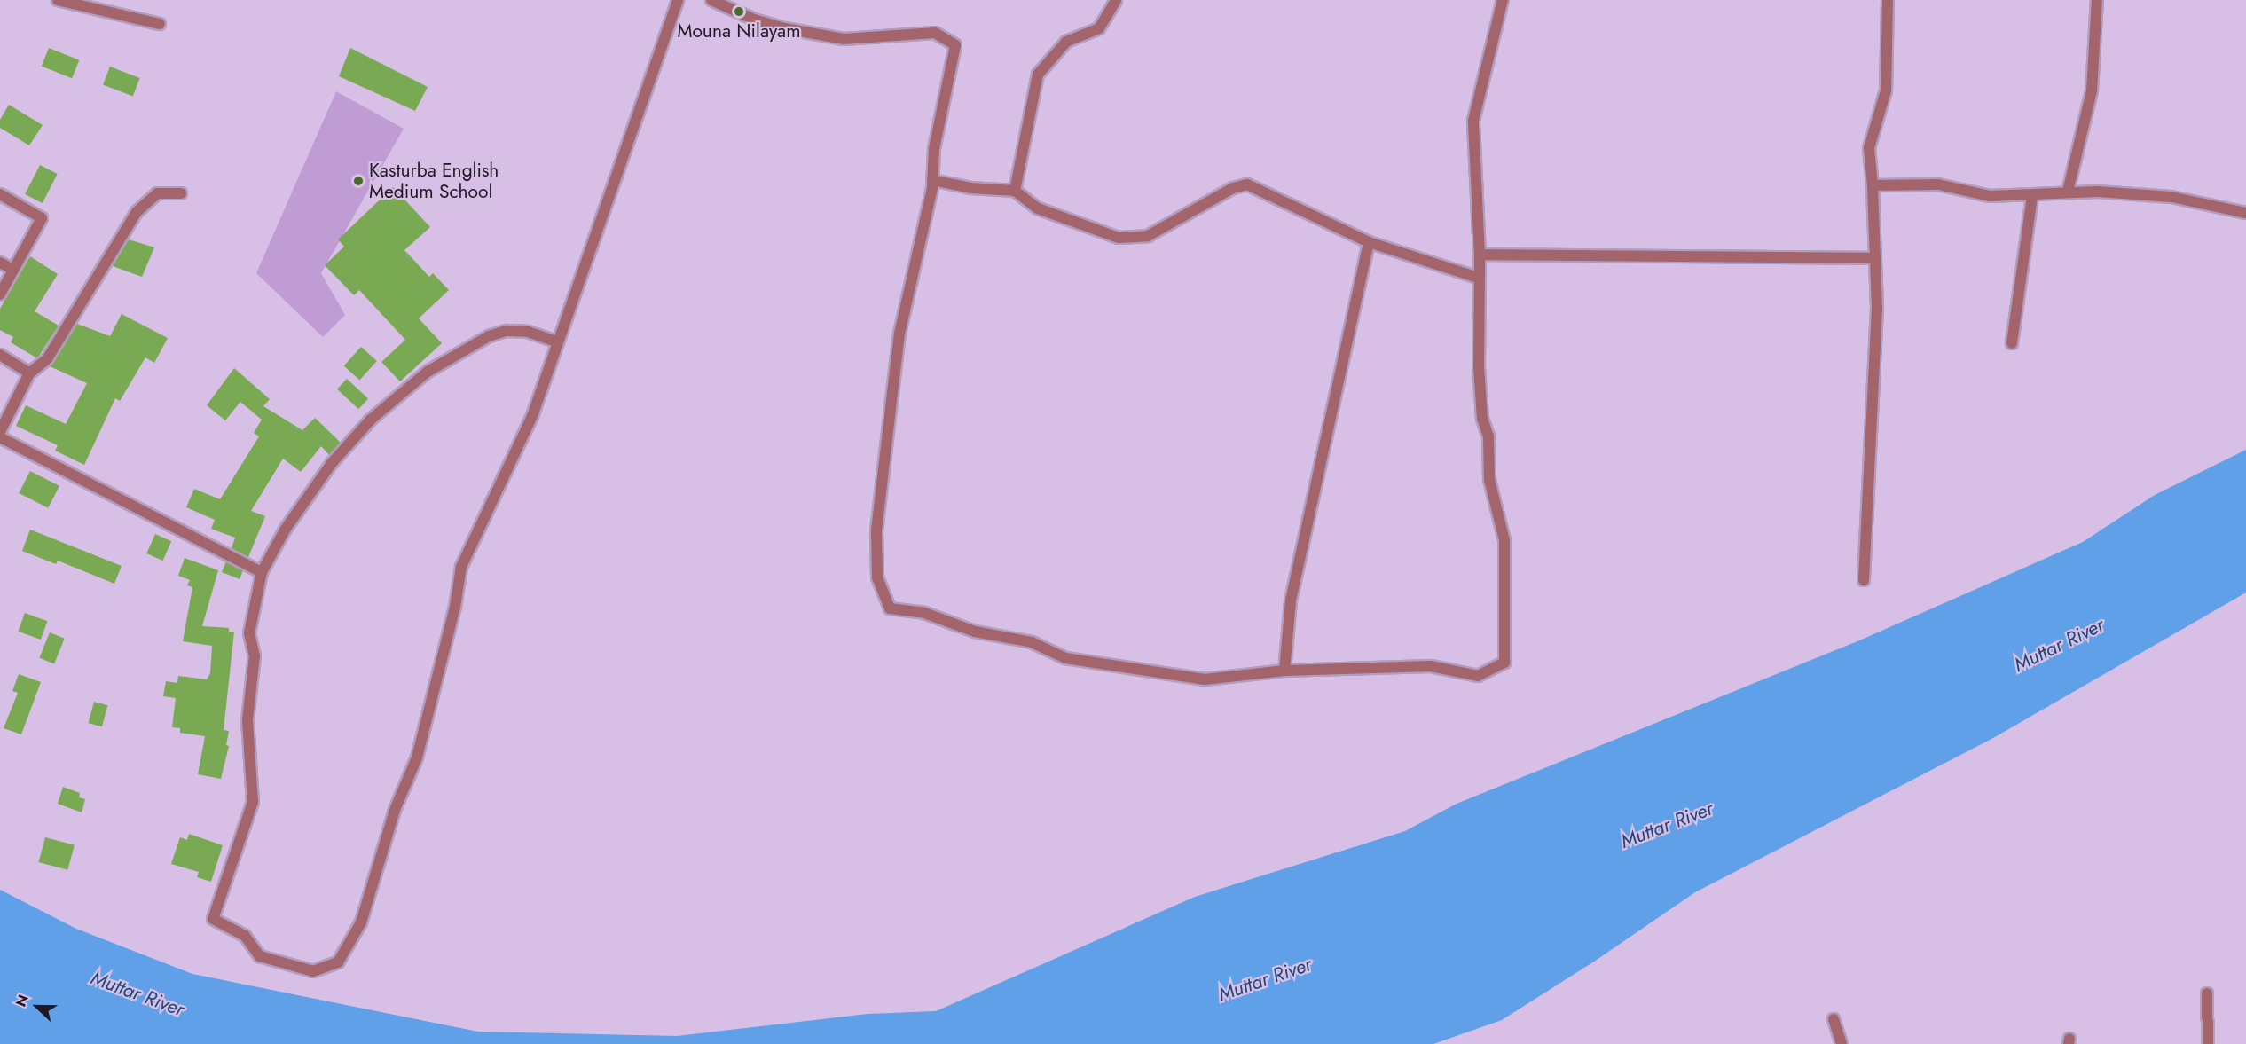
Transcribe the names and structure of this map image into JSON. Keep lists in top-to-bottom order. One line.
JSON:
{"water":["Muttar River"],"places":["Mouna Nilayam","Kasturba English Medium School"],"north":"left"}
